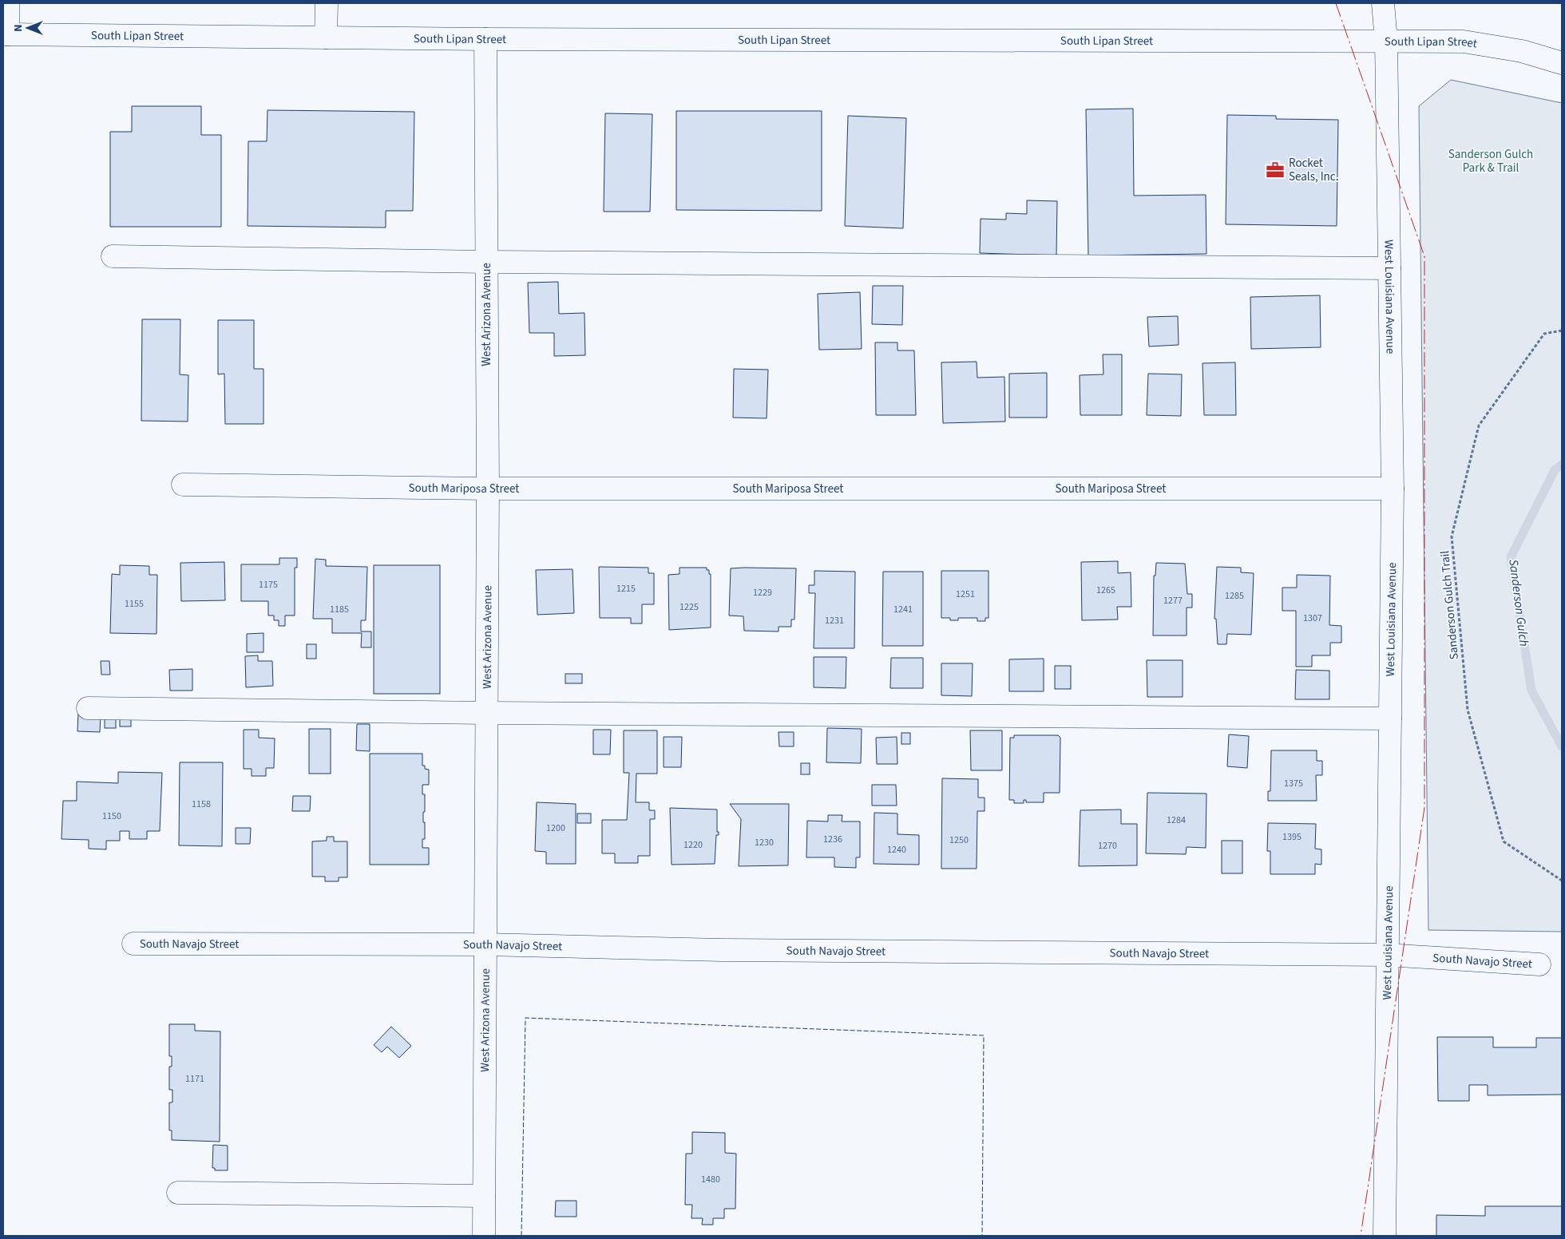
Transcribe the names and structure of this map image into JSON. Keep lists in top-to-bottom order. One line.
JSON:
{"streets":{"street":["South Lipan Street","West Louisiana Avenue","West Arizona Avenue","South Mariposa Street","South Navajo Street"],"path":["Sanderson Gulch Trail"]},"crossings":[["South Lipan Street","West Louisiana Avenue"],["South Lipan Street","West Arizona Avenue"],["West Louisiana Avenue","South Mariposa Street"],["West Louisiana Avenue","South Navajo Street"],["West Arizona Avenue","South Mariposa Street"],["West Arizona Avenue","South Navajo Street"]],"water":["Sanderson Gulch"],"parks":["Sanderson Gulch Park & Trail"],"places":{"office":["Rocket Seals, Inc."]},"house_numbers":["1175","1215","1265","1229","1251","1285","1277","1155","1225","1185","1241","1307","1231","1375","1158","1150","1284","1200","1395","1236","1250","1230","1220","1270","1240","1171","1480"],"north":"left"}
